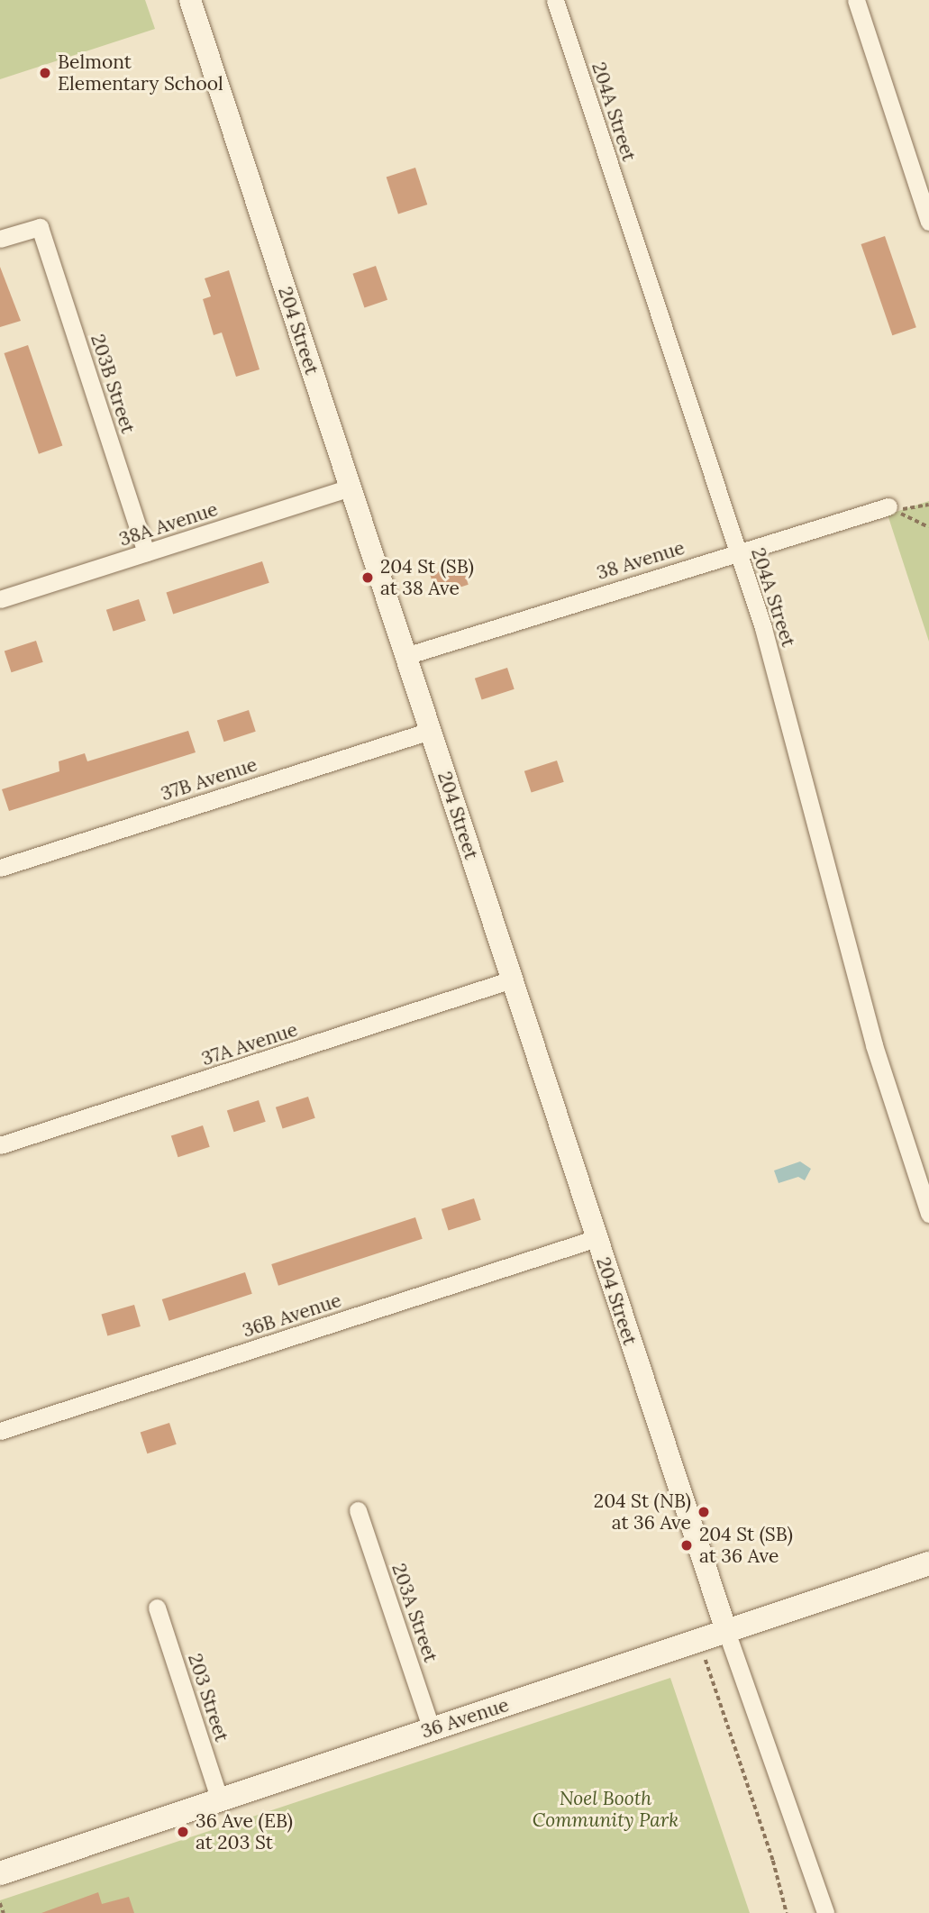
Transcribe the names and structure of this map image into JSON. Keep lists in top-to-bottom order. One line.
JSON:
{"streets":{"main road":["36 Avenue"],"street":["204A Street","204 Street","203B Street","38A Avenue","38 Avenue","37B Avenue","37A Avenue","36B Avenue","203A Street","203 Street"]},"crossings":[["204A Street","38 Avenue"],["204 Street","38A Avenue"],["204 Street","38 Avenue"],["204 Street","37B Avenue"],["204 Street","37A Avenue"],["204 Street","36B Avenue"],["204 Street","36 Avenue"],["203B Street","38A Avenue"],["203A Street","36 Avenue"],["203 Street","36 Avenue"]],"parks":["Noel Booth Community Park"],"places":["Belmont Elementary School","204 St (SB) at 38 Ave","204 St (NB) at 36 Ave","204 St (SB) at 36 Ave","36 Ave (EB) at 203 St"]}
